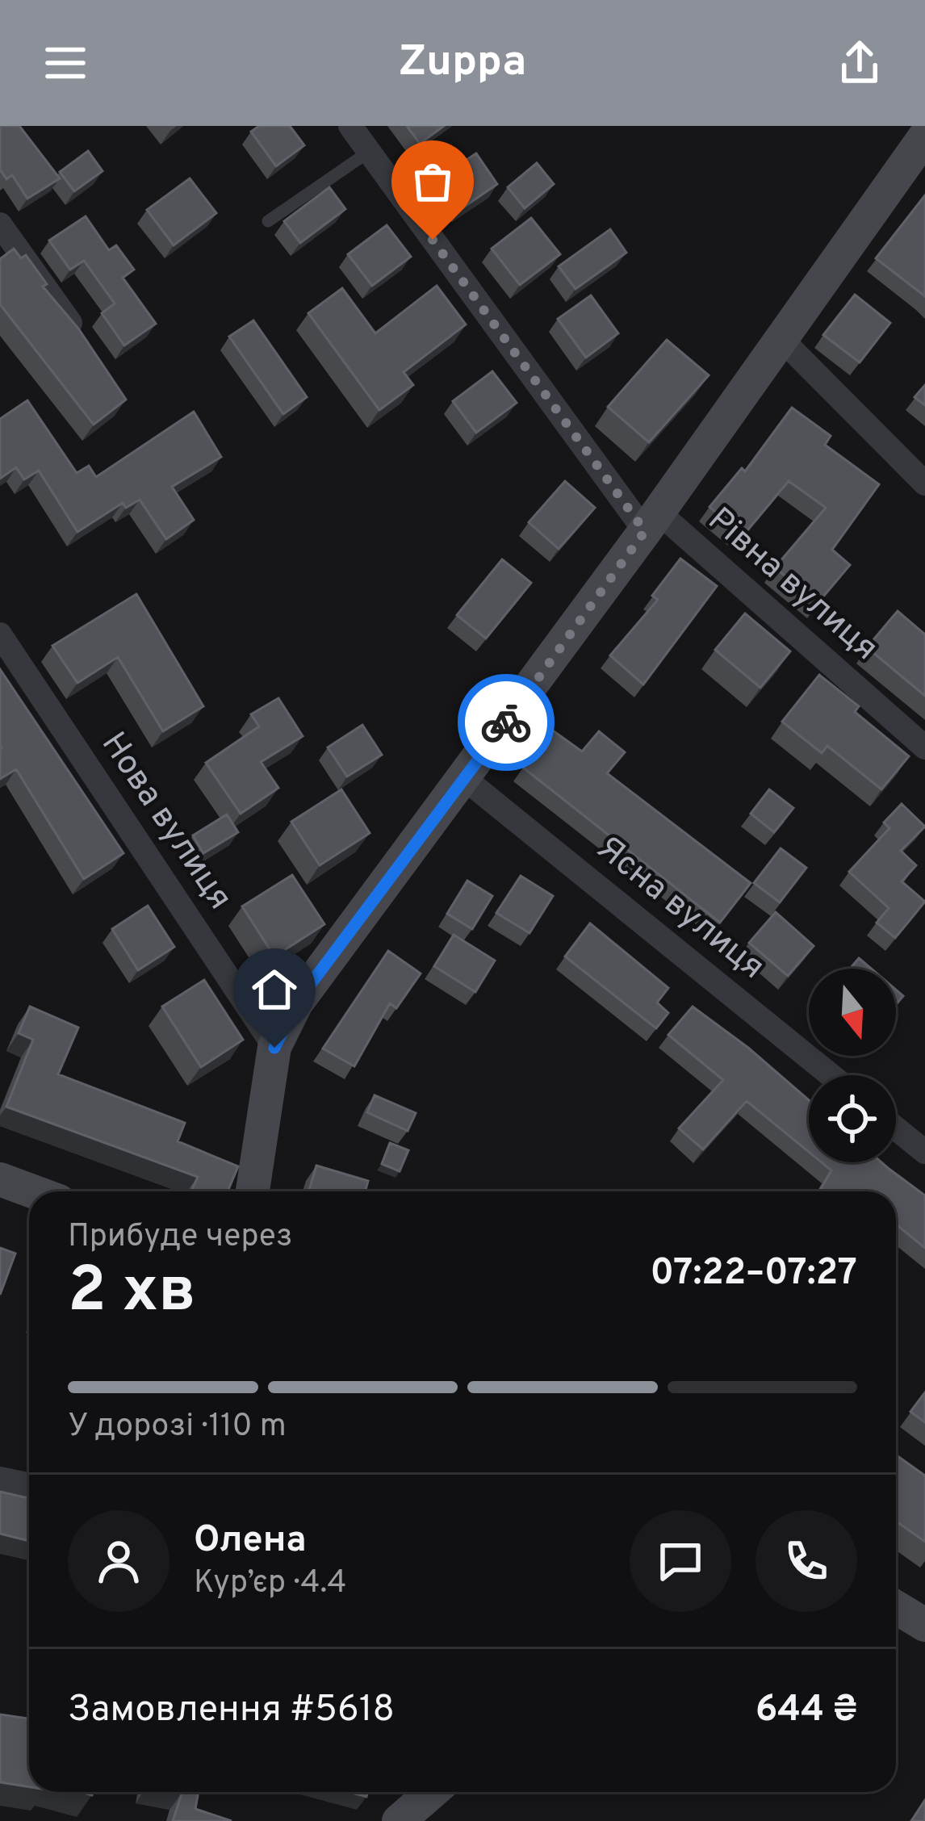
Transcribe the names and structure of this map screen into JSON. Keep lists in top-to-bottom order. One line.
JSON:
{"streets":{"street":["Рівна вулиця","Нова вулиця","Ясна вулиця"]},"north":"bottom","page":{"header":"Zuppa","heading":["2 хв","Прибуде через","07:22–07:27"],"panel":["Олена","Кур’єр · 4.4","Замовлення #5618","644 ₴"],"bar":"У дорозі · 110 m"}}
